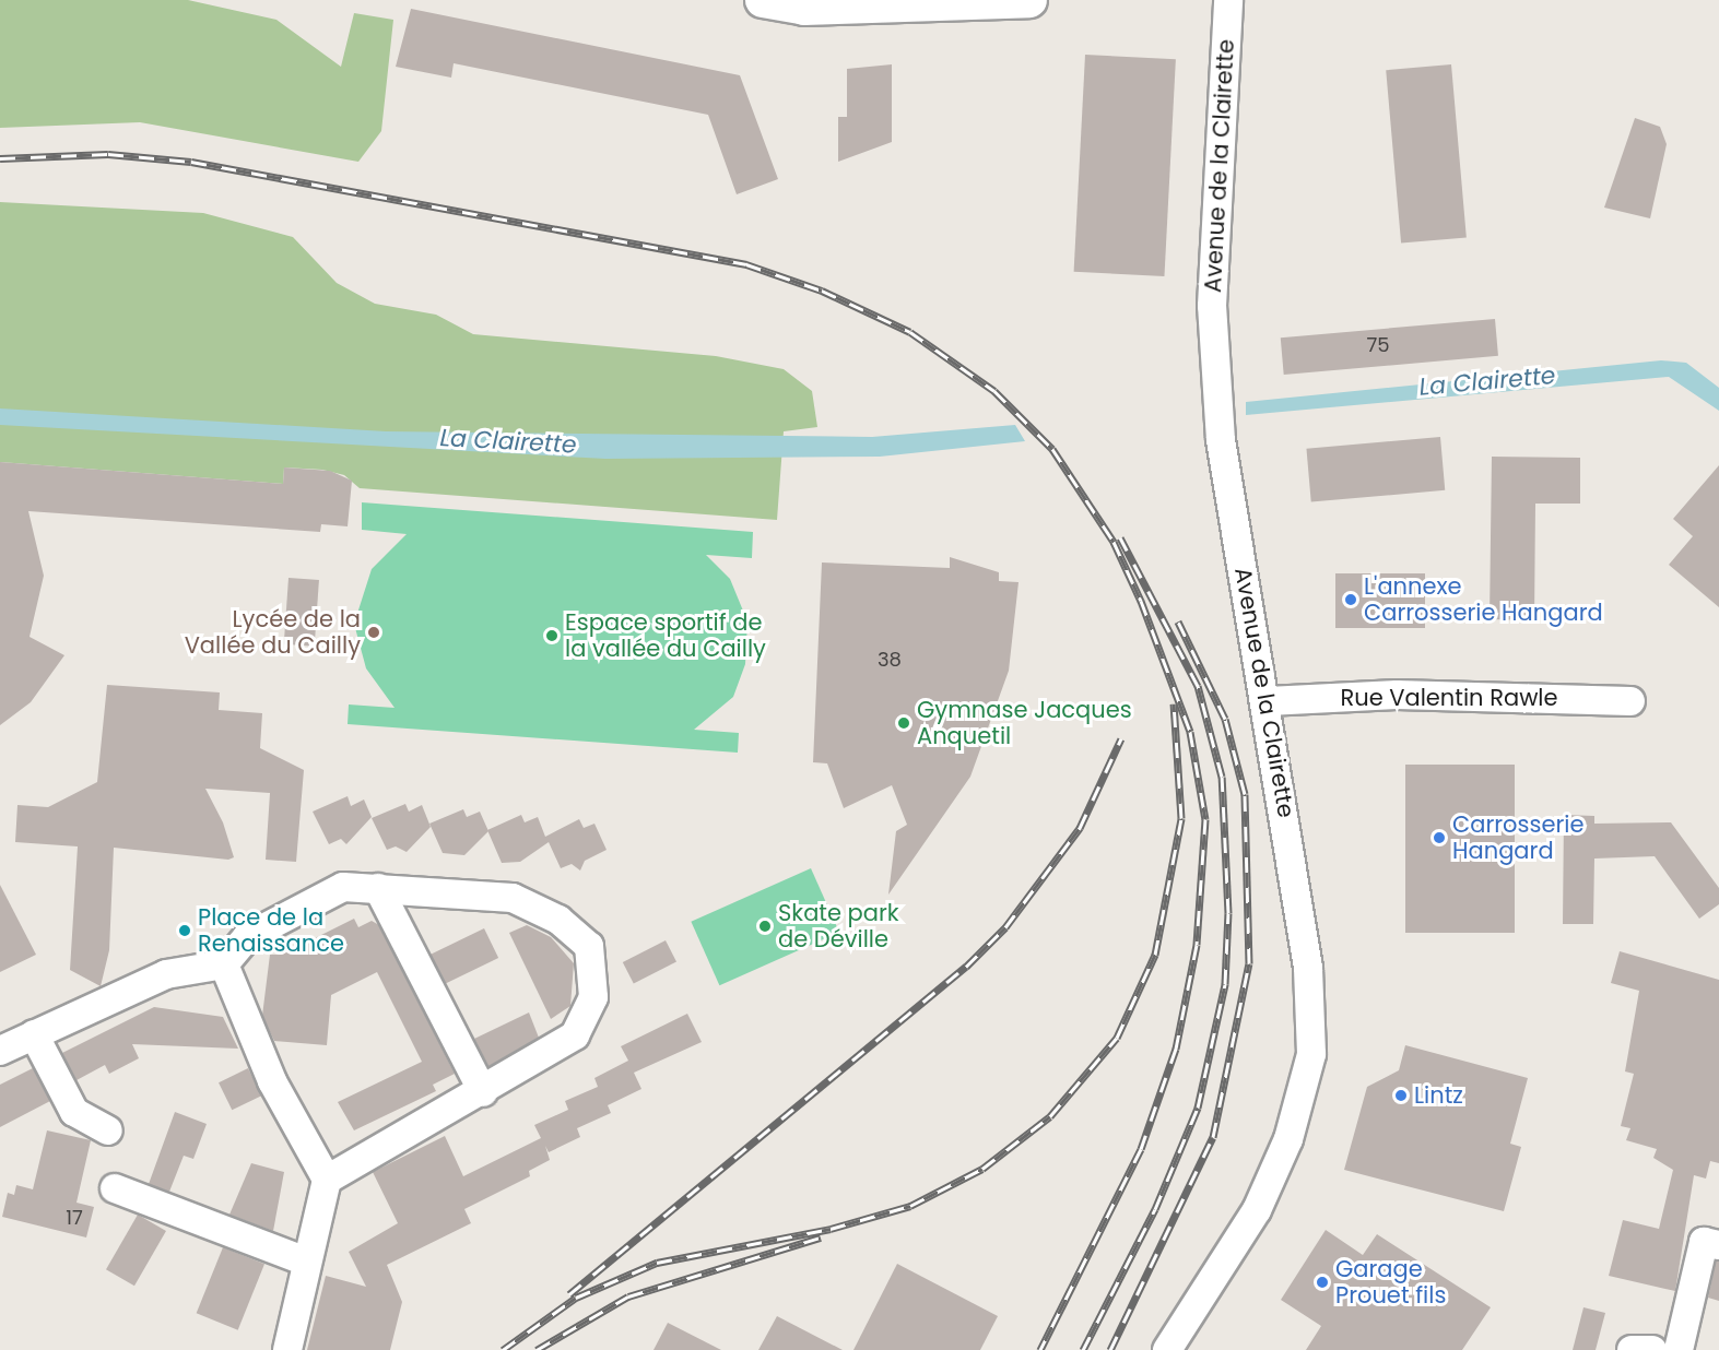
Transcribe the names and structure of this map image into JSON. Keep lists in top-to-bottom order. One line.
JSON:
{"streets":{"street":["Avenue de la Clairette","Rue Valentin Rawle"]},"crossings":[["Avenue de la Clairette","Rue Valentin Rawle"]],"water":["La Clairette"],"places":["L'annexe Carrosserie Hangard","Lycée de la Vallée du Cailly","Espace sportif de la vallée du Cailly","Gymnase Jacques Anquetil","Carrosserie Hangard","Skate park de Déville","Place de la Renaissance","Lintz","Garage Prouet fils"],"house_numbers":["75","38","17"]}
